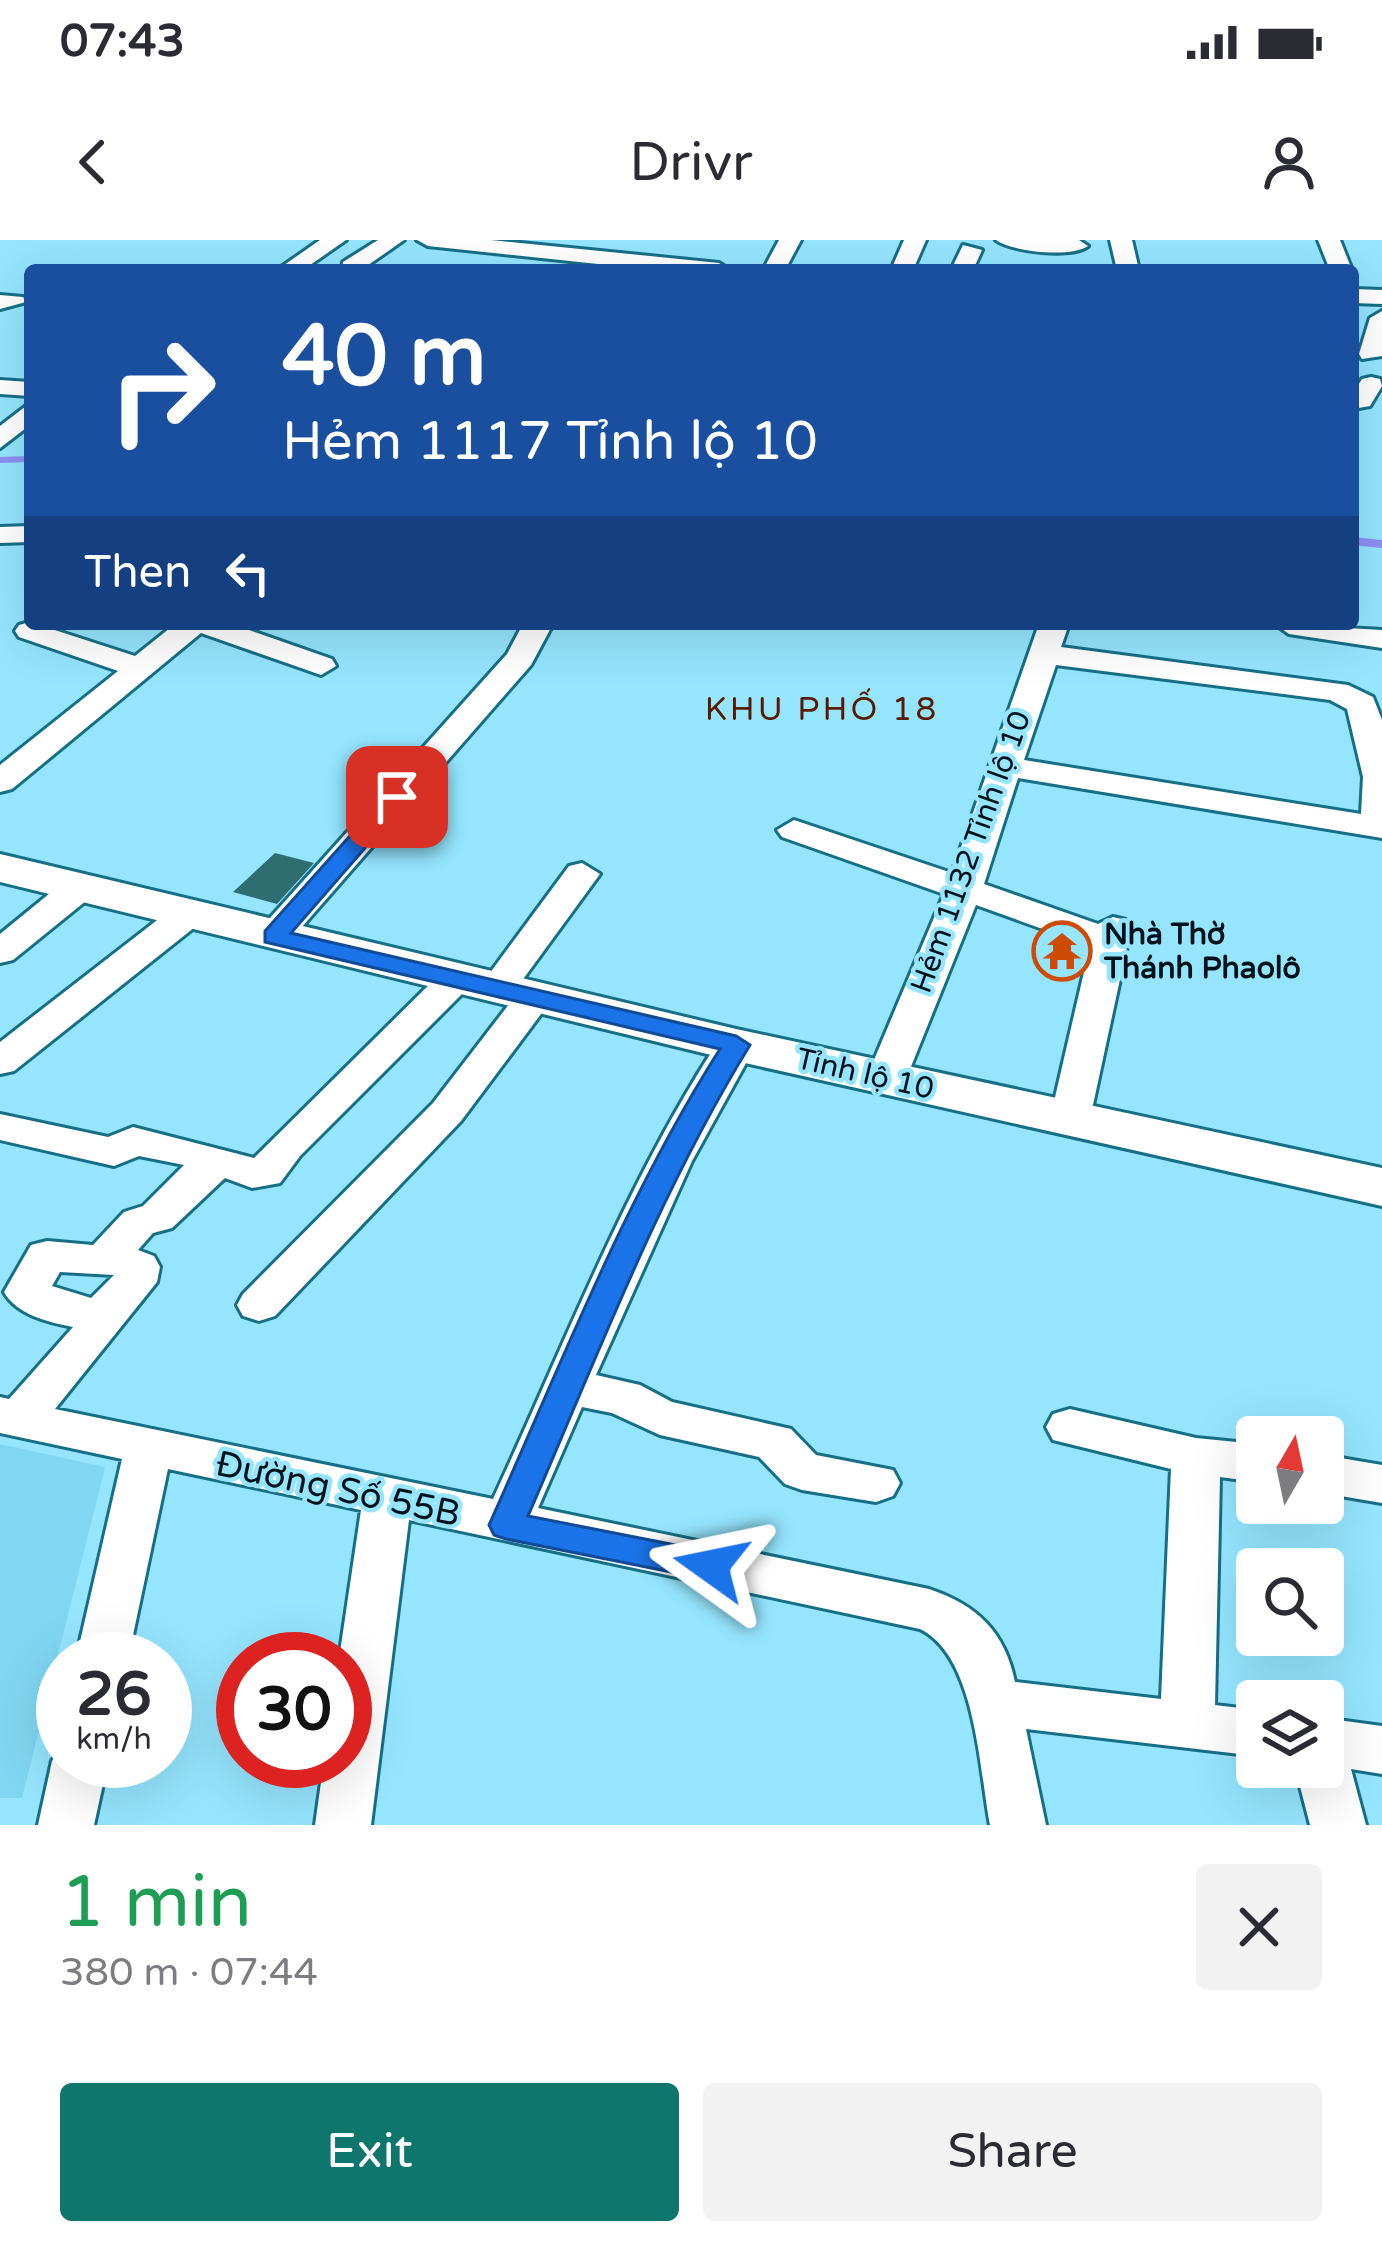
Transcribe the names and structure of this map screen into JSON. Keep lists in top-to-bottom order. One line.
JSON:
{"streets":{"main road":["Tỉnh lộ 10"],"street":["Hẻm 1132 Tỉnh lộ 10","Đường Số 55B"]},"crossings":[["Hẻm 1132 Tỉnh lộ 10","Tỉnh lộ 10"]],"districts":["KHU PHỐ 18"],"places":{"temple":["Nhà Thờ Thánh Phaolô"]},"north":"top","page":{"status":"07:43","header":"Drivr","turn":["40 m","Hẻm 1117 Tỉnh lộ 10"],"then":"Then","speed":"26 km/h","limit":"30","heading":["1 min","380 m · 07:44"],"buttons":["Exit","Share"]}}
